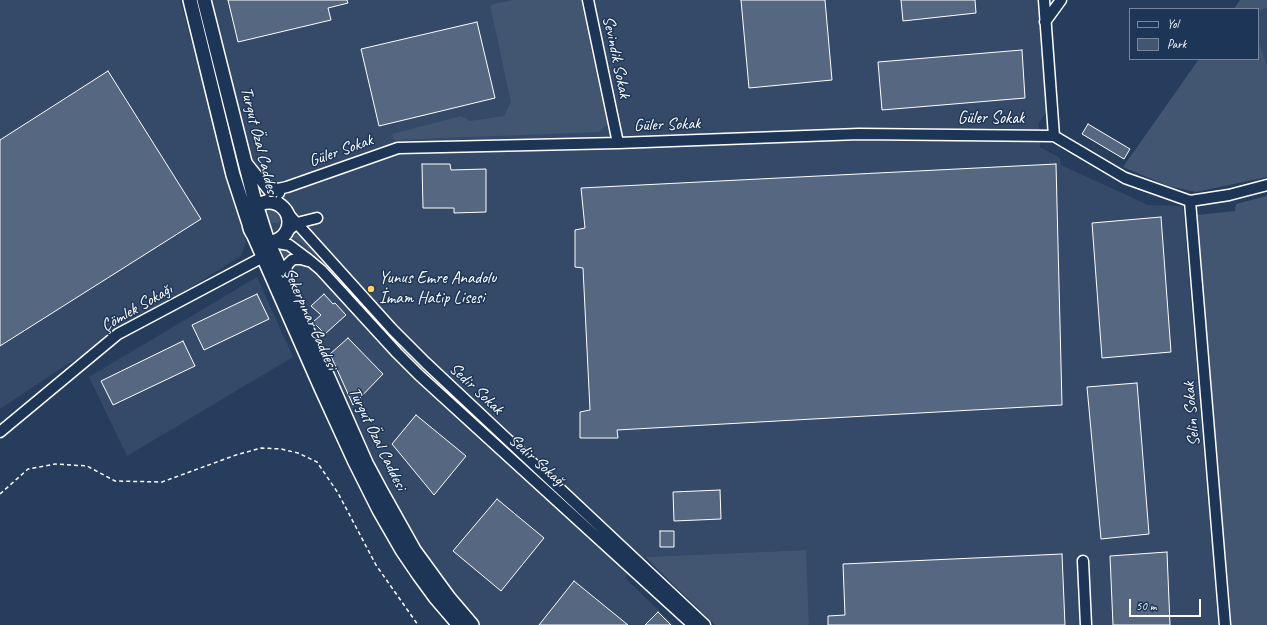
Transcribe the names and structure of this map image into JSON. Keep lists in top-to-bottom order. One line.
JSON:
{"streets":{"main road":["Turgut Özal Caddesi","Şekerpınar Caddesi"],"street":["Sevindik Sokak","Güler Sokak","Çömlek Sokağı","Sedir Sokak","Selin Sokak","Sedir Sokağı"]},"crossings":[["Sevindik Sokak","Güler Sokak"],["Güler Sokak","Turgut Özal Caddesi"],["Güler Sokak","Sedir Sokak"],["Turgut Özal Caddesi","Çömlek Sokağı"],["Turgut Özal Caddesi","Şekerpınar Caddesi"],["Turgut Özal Caddesi","Sedir Sokak"],["Turgut Özal Caddesi","Sedir Sokağı"],["Çömlek Sokağı","Şekerpınar Caddesi"]],"places":["Yunus Emre Anadolu İmam Hatip Lisesi"],"legend":["Yol","Park"],"scale_bar":"50 m"}
